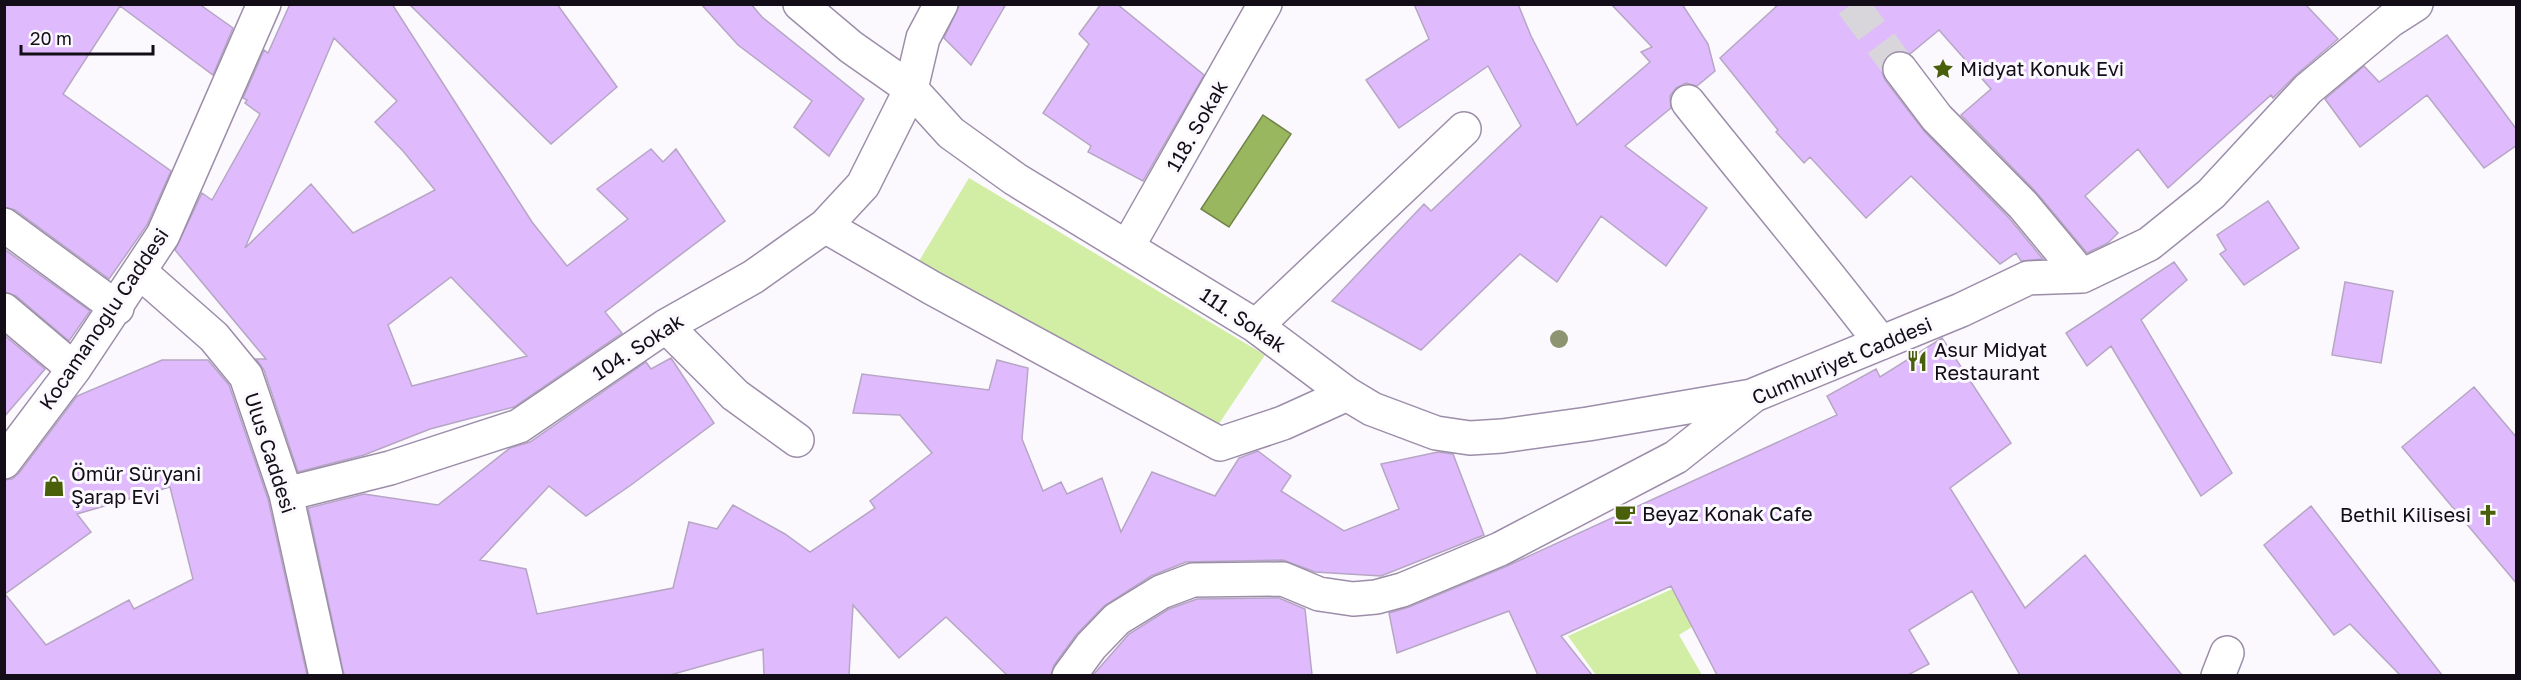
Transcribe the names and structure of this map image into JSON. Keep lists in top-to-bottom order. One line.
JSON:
{"streets":{"street":["118. Sokak","Kocamanoğlu Caddesi","111. Sokak","104. Sokak","Cumhuriyet Caddesi","Ulus Caddesi"]},"crossings":[["118. Sokak","111. Sokak"],["Kocamanoğlu Caddesi","Ulus Caddesi"],["111. Sokak","104. Sokak"],["111. Sokak","Cumhuriyet Caddesi"],["104. Sokak","Ulus Caddesi"]],"places":{"place":["Midyat Konuk Evi"],"restaurant":["Asur Midyat Restaurant"],"shop":["Ömür Süryani Şarap Evi"],"cafe":["Beyaz Konak Cafe"],"church":["Bethil Kilisesi"]},"scale_bar":"20 m"}
